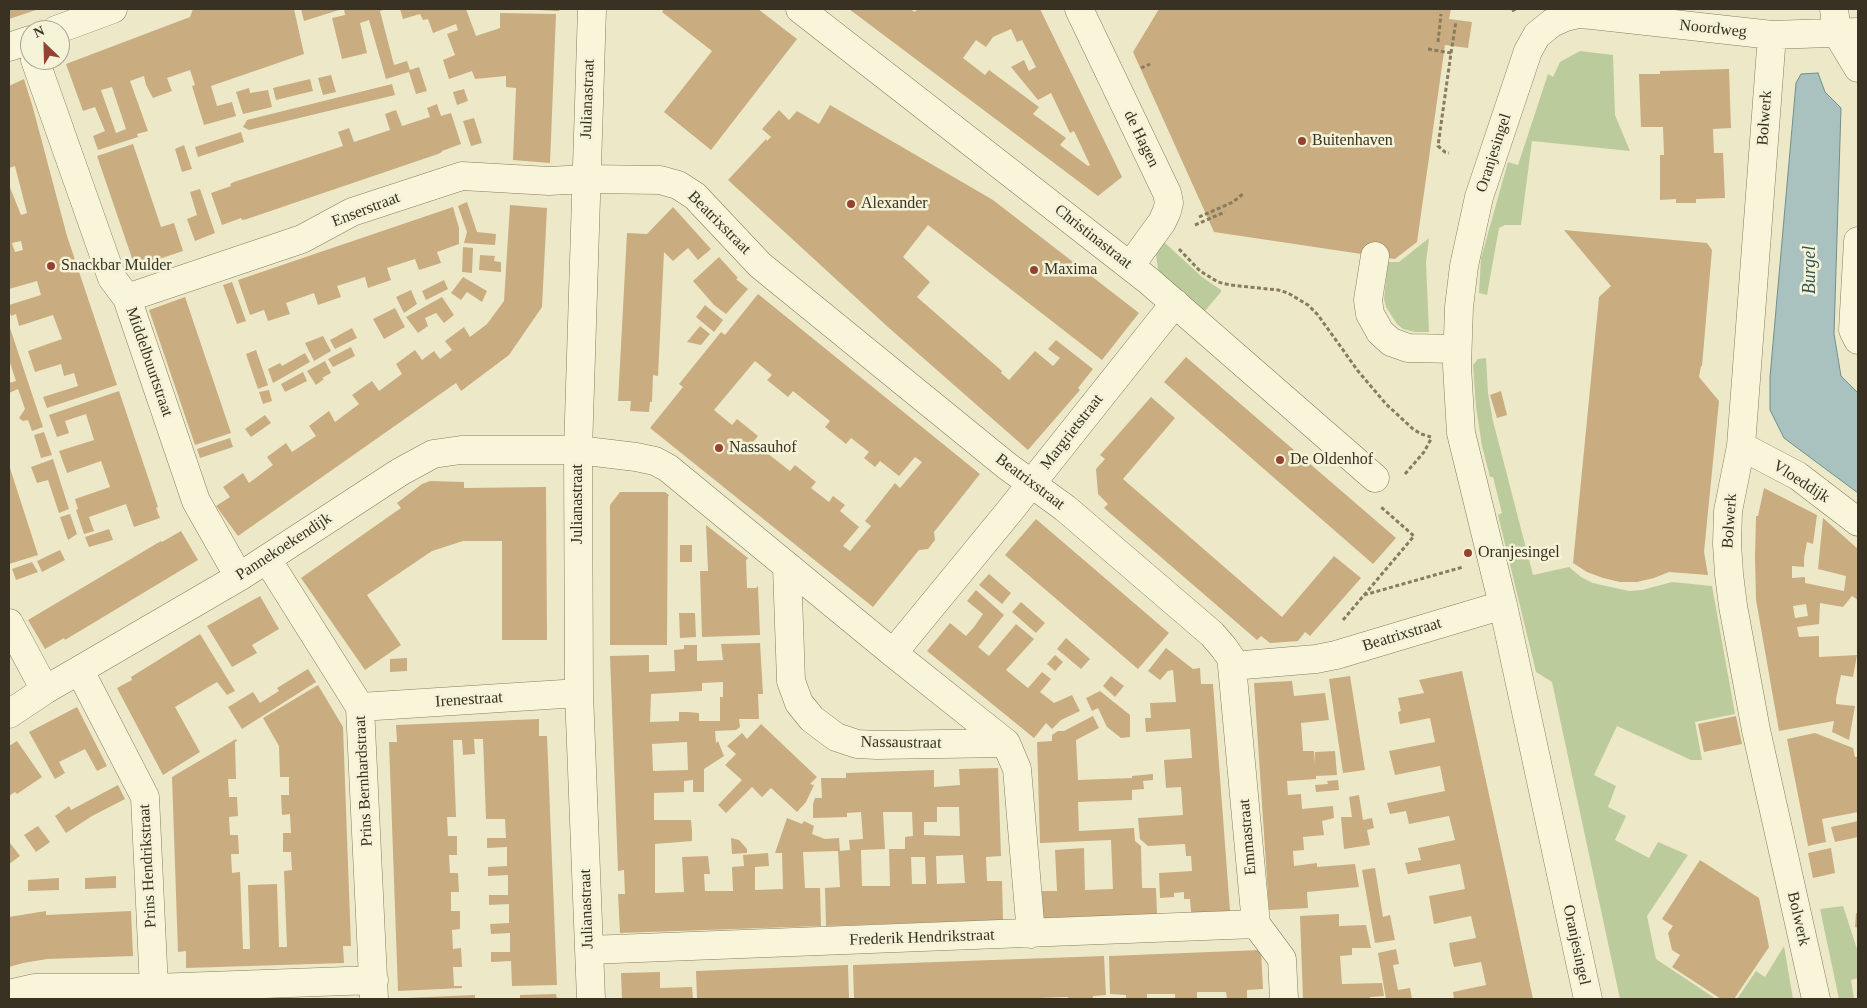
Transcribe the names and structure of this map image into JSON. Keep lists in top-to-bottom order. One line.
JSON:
{"streets":{"street":["Noordweg","Julianastraat","Bolwerk","de Hagen","Oranjesingel","Enserstraat","Beatrixstraat","Christinastraat","Middelbuurtstraat","Margrietstraat","Vloeddijk","Pannekoekendijk","Irenestraat","Nassaustraat","Prins Bernhardstraat","Emmastraat","Prins Hendrikstraat","Frederik Hendrikstraat"]},"crossings":[["Noordweg","Bolwerk"],["Noordweg","Oranjesingel"],["Julianastraat","Enserstraat"],["Julianastraat","Beatrixstraat"],["Julianastraat","Pannekoekendijk"],["Julianastraat","Irenestraat"],["Julianastraat","Frederik Hendrikstraat"],["Bolwerk","Vloeddijk"],["de Hagen","Christinastraat"],["Oranjesingel","Beatrixstraat"],["Enserstraat","Beatrixstraat"],["Enserstraat","Middelbuurtstraat"],["Beatrixstraat","Margrietstraat"],["Beatrixstraat","Emmastraat"],["Christinastraat","Margrietstraat"],["Middelbuurtstraat","Pannekoekendijk"],["Pannekoekendijk","Prins Bernhardstraat"],["Pannekoekendijk","Prins Hendrikstraat"],["Irenestraat","Prins Bernhardstraat"],["Emmastraat","Frederik Hendrikstraat"]],"water":["Burgel"],"places":["Buitenhaven","Alexander","Snackbar Mulder","Maxima","Nassauhof","De Oldenhof","Oranjesingel"],"north":"top left"}
